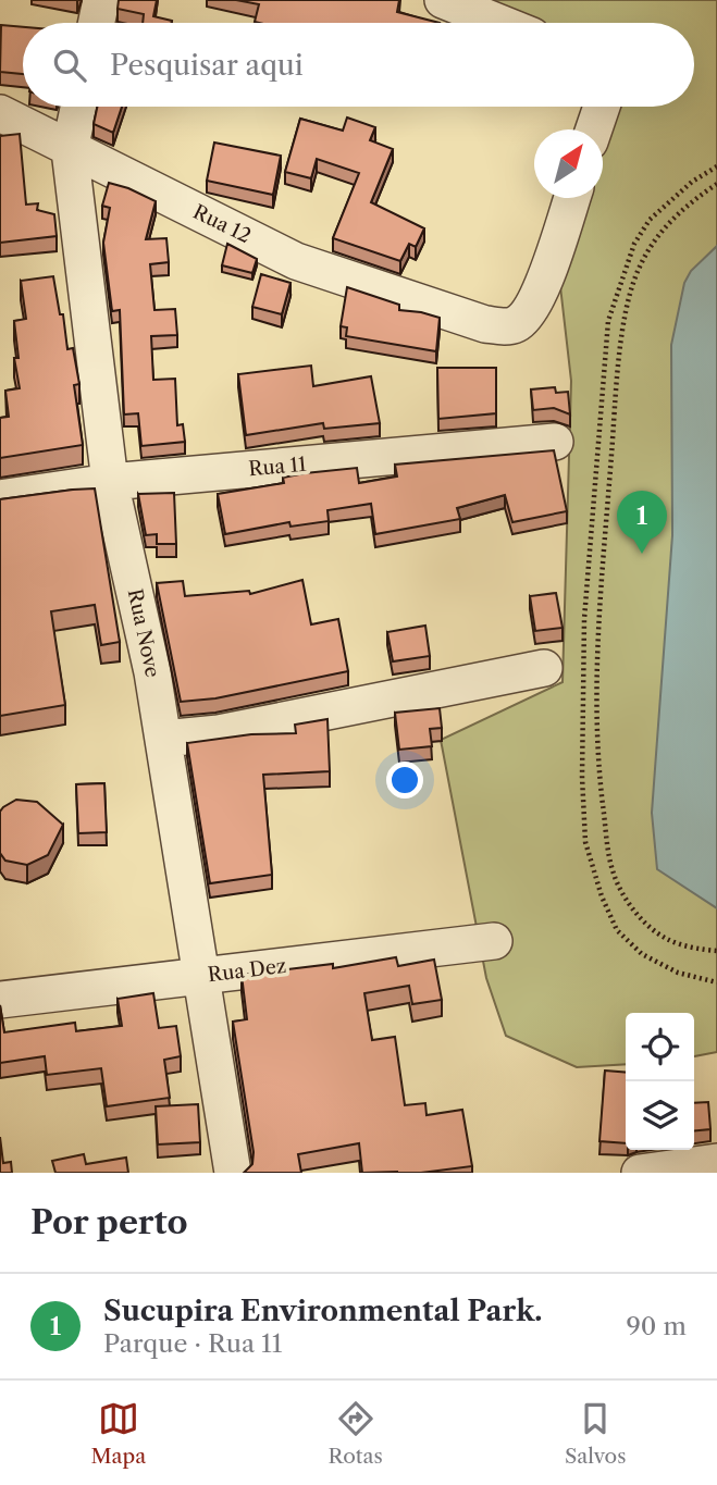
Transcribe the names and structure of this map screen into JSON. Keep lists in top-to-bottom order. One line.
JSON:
{"streets":{"street":["Rua 12","Rua 11","Rua Nove","Rua Dez"]},"crossings":[["Rua 12","Rua Nove"],["Rua 11","Rua Nove"],["Rua Nove","Rua Dez"]],"north":"top right","page":{"search":"Pesquisar aqui","pins":"1","heading":"Por perto","list":[{"mark":"1","name":"Sucupira Environmental Park.","note":"Parque · Rua 11","value":"90 m"}],"nav":["Mapa","Rotas","Salvos"]}}
